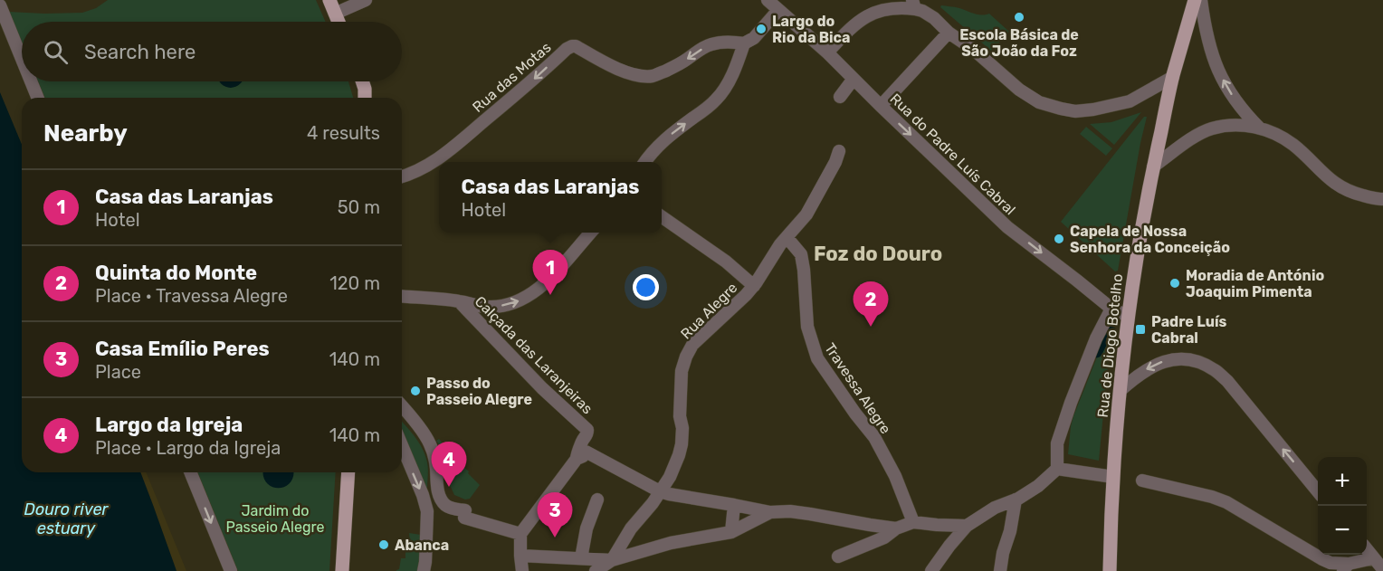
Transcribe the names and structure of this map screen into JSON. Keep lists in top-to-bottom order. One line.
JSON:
{"streets":{"main road":["Rua de Diogo Botelho"],"street":["Rua das Motas","Rua do Padre Luís Cabral","Rua Alegre","Calçada das Laranjeiras","Travessa Alegre"]},"crossings":[["Rua do Padre Luís Cabral","Rua de Diogo Botelho"],["Rua Alegre","Travessa Alegre"]],"one_way":["Rua das Motas","Rua do Padre Luís Cabral"],"districts":["Foz do Douro"],"water":["Douro river estuary"],"parks":["Jardim do Passeio Alegre"],"places":{"other":["Escola Básica de São João da Foz","Largo do Rio da Bica","Capela de Nossa Senhora da Conceição","Moradia de António Joaquim Pimenta","Passo do Passeio Alegre","Abanca"],"transit":["Padre Luís Cabral"]},"page":{"search":"Search here","heading":["Nearby","4 results"],"popup":["Casa das Laranjas","Hotel"],"list":[{"mark":"1","name":"Casa das Laranjas","note":"Hotel","value":"50 m"},{"mark":"2","name":"Quinta do Monte","note":"Place · Travessa Alegre","value":"120 m"},{"mark":"3","name":"Casa Emílio Peres","note":"Place","value":"140 m"},{"mark":"4","name":"Largo da Igreja","note":"Place · Largo da Igreja","value":"140 m"}],"pins":["1","2","4","3"],"map_buttons":["+","−"]}}
